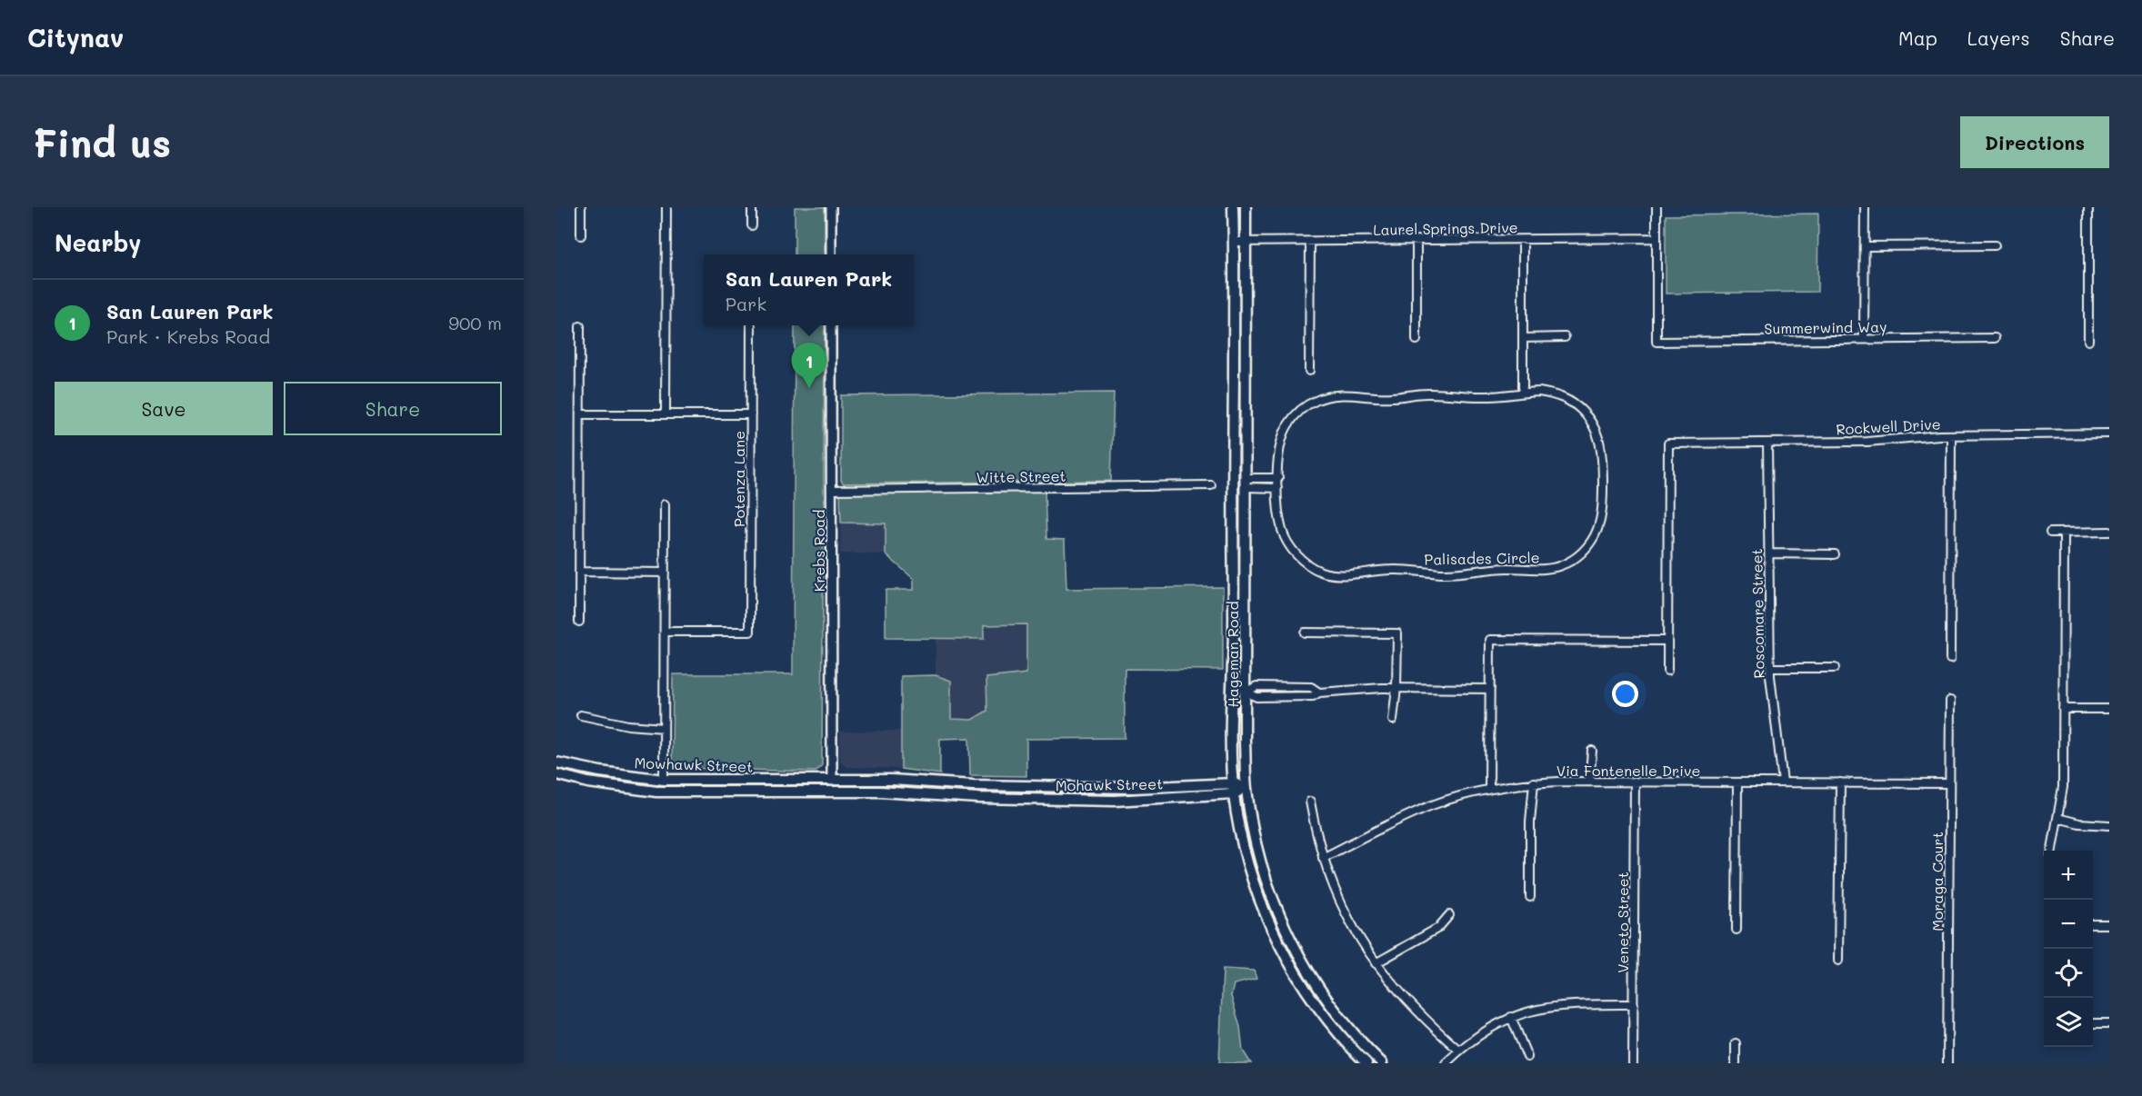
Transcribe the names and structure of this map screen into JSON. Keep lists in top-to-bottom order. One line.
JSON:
{"streets":{"main road":["Hageman Road","Mowhawk Street","Mohawk Street"],"street":["Laurel Springs Drive","Summerwind Way","Rockwell Drive","Witte Street","Potenza Lane","Krebs Road","Palisades Circle","Roscomare Street","Via Fontenelle Drive","Moraga Court","Veneto Street"]},"crossings":[["Laurel Springs Drive","Summerwind Way"],["Laurel Springs Drive","Hageman Road"],["Rockwell Drive","Roscomare Street"],["Witte Street","Krebs Road"],["Krebs Road","Mowhawk Street"],["Krebs Road","Mohawk Street"],["Roscomare Street","Via Fontenelle Drive"],["Hageman Road","Mohawk Street"],["Mowhawk Street","Mohawk Street"],["Via Fontenelle Drive","Moraga Court"],["Via Fontenelle Drive","Veneto Street"]],"page":{"header":"Citynav","nav":["Map","Layers","Share"],"buttons":["Directions",["Save","Share"]],"title":"Find us","heading":"Nearby","popup":["San Lauren Park","Park"],"list":[{"mark":"1","name":"San Lauren Park","note":"Park · Krebs Road","value":"900 m"}],"pins":"1","map_buttons":["+","−"]}}
